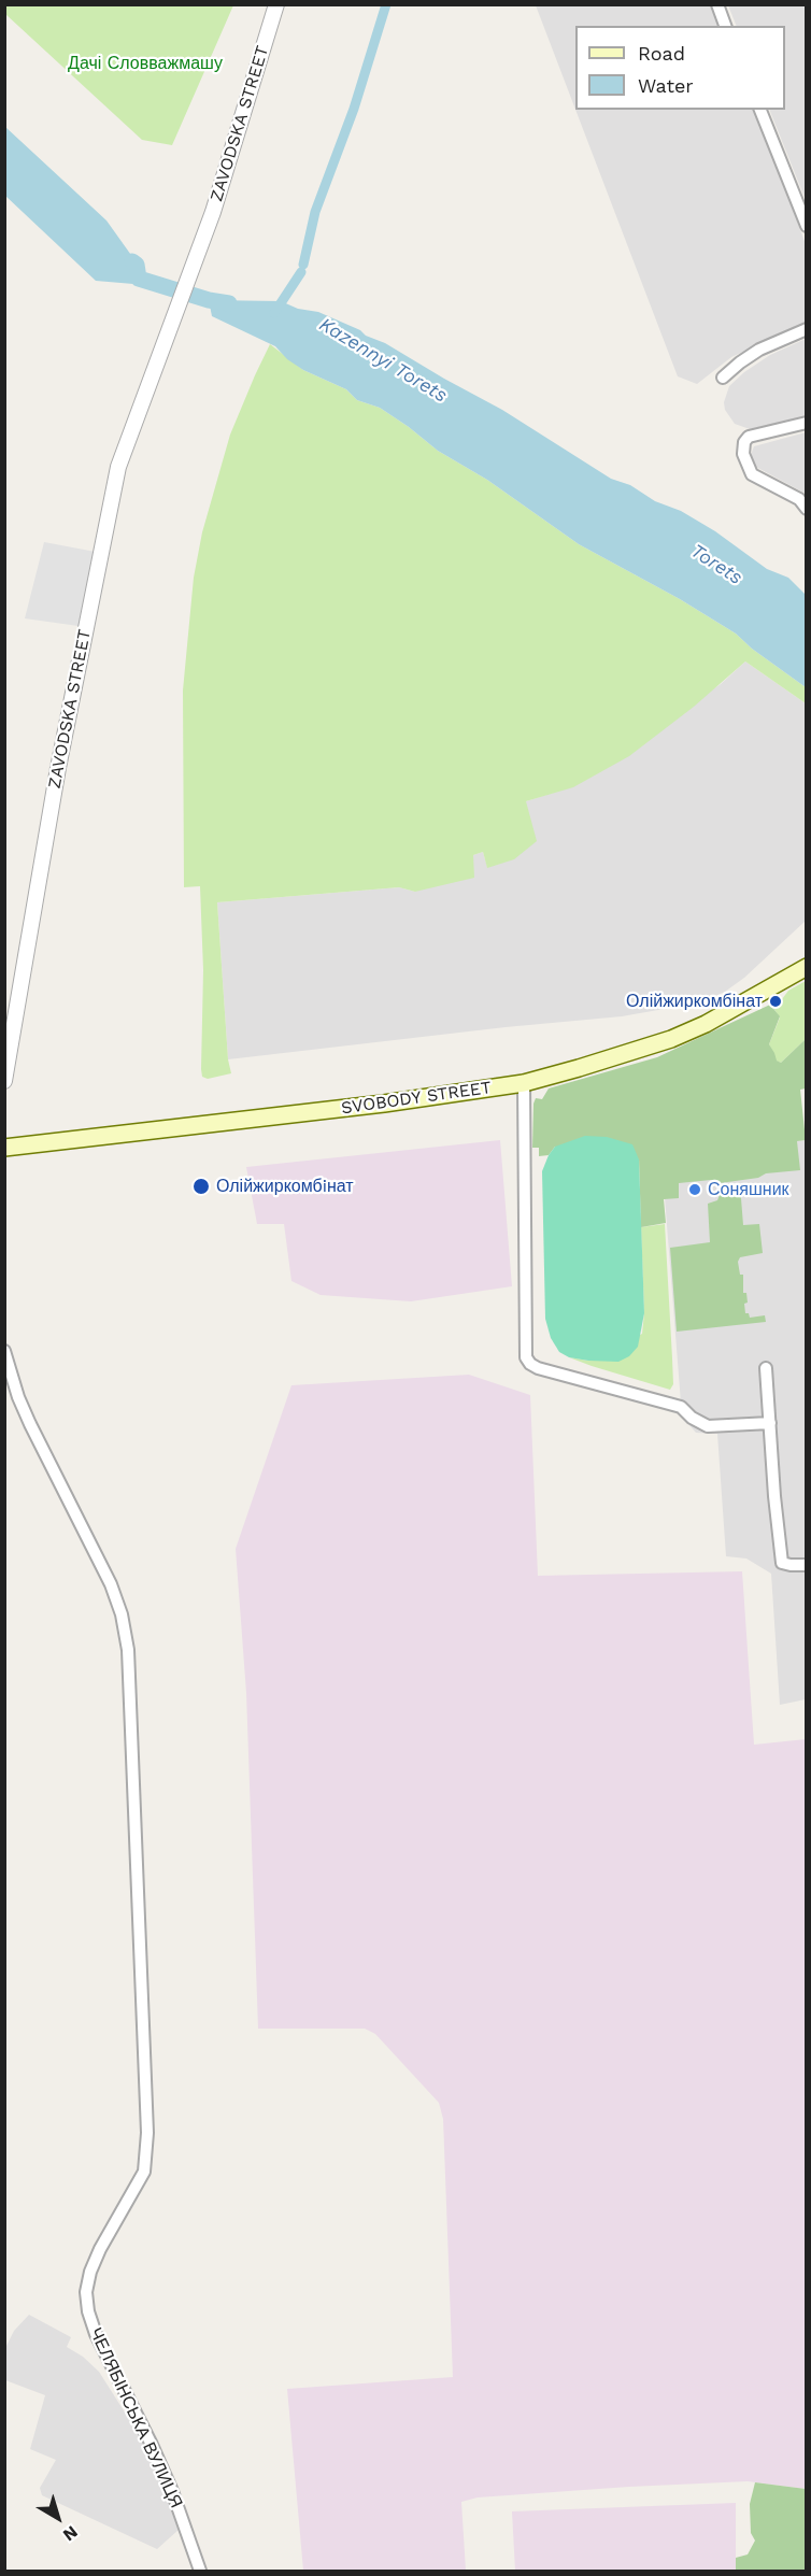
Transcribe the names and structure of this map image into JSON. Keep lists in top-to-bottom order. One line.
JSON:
{"streets":{"main road":["SVOBODY STREET"],"street":["ZAVODSKA STREET","ЧЕЛЯБІНСЬКА ВУЛИЦЯ"]},"water":["Kazennyi Torets","Torets"],"parks":["Дачі Словважмашу"],"places":["Олійжиркомбінат","Олійжиркомбiнат","Соняшник"],"legend":["Road","Water"],"north":"bottom right"}
